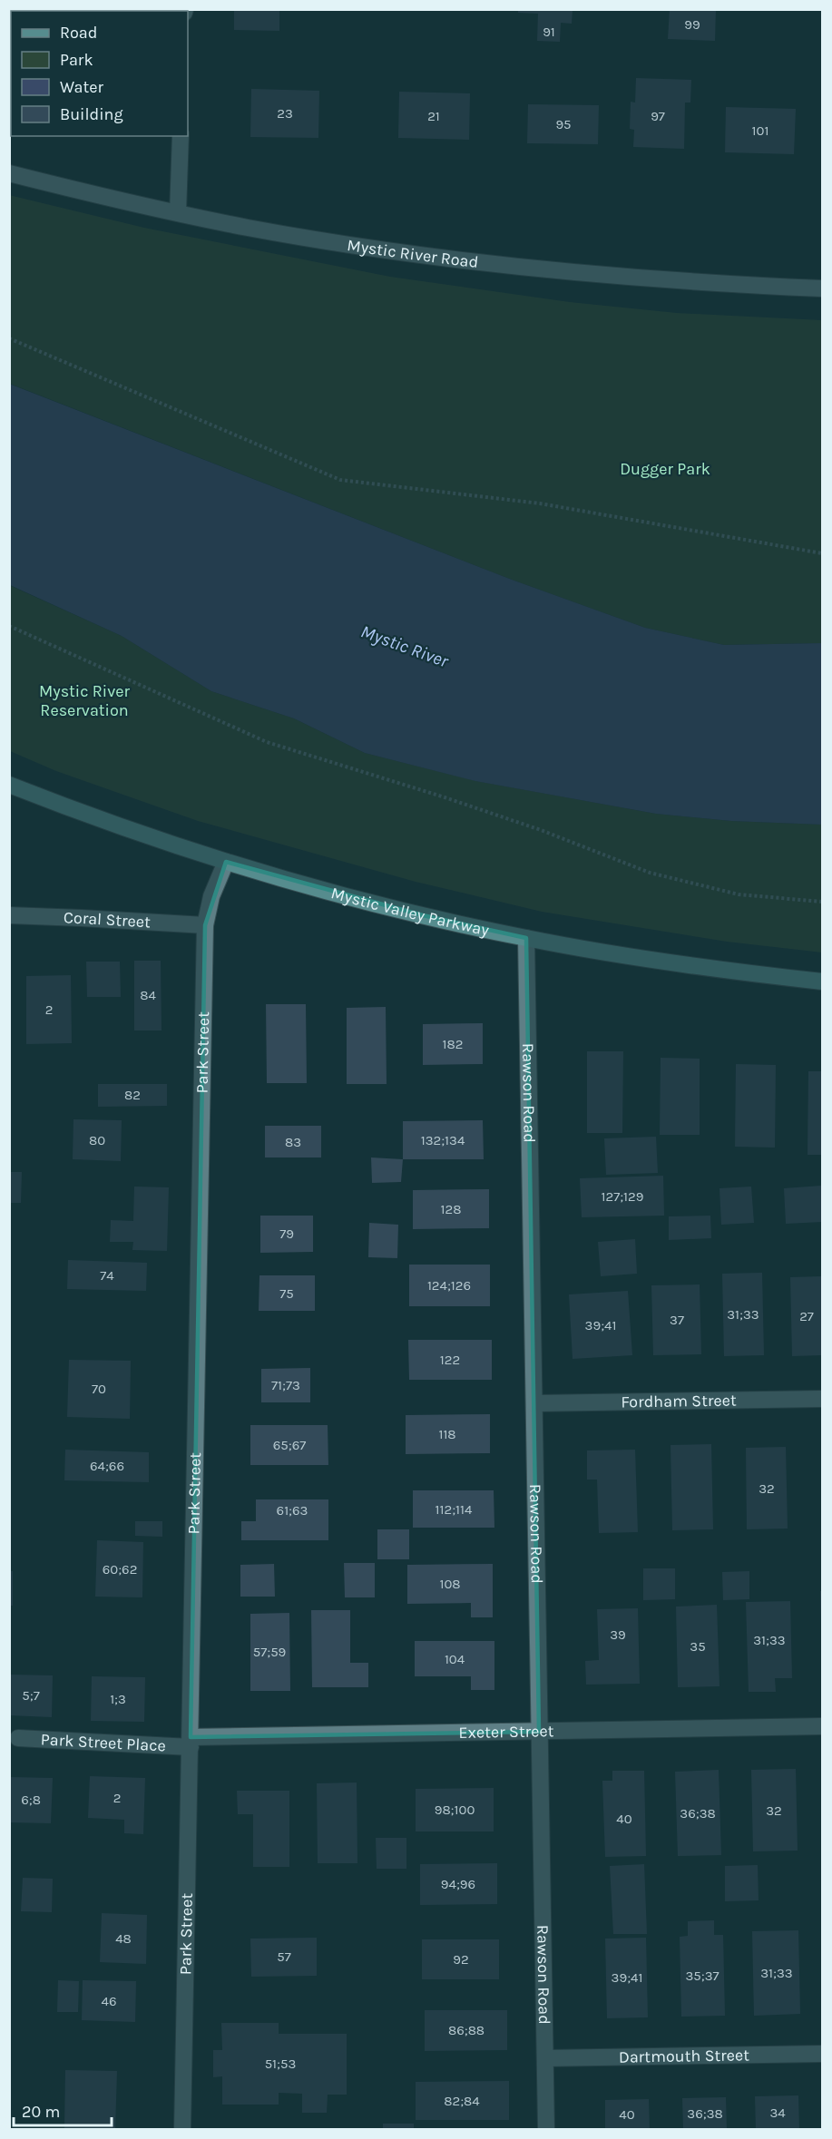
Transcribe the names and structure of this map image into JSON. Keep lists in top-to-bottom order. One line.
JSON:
{"streets":{"main road":["Mystic Valley Parkway"],"street":["Mystic River Road","Coral Street","Park Street","Rawson Road","Fordham Street","Exeter Street","Park Street Place","Dartmouth Street"]},"crossings":[["Mystic Valley Parkway","Park Street"],["Mystic Valley Parkway","Rawson Road"],["Coral Street","Park Street"],["Park Street","Exeter Street"],["Park Street","Park Street Place"],["Rawson Road","Fordham Street"],["Rawson Road","Exeter Street"],["Rawson Road","Dartmouth Street"],["Exeter Street","Park Street Place"]],"water":["Mystic River"],"parks":["Dugger Park","Mystic River Reservation"],"house_numbers":["99","91","23","21","97","95","101","84","2","182","82","80","132;134","83","127;129","128","79","74","124;126","75","31;33","27","37","39;41","122","71;73","70","118","65;67","64;66","32","112;114","61;63","60;62","108","39","31;33","35","57;59","104","5;7","1;3","2","6;8","98;100","32","36;38","40","94;96","48","57","92","31;33","35;37","39;41","46","86;88","51;53","82;84","34","36;38","40"],"legend":["Road","Park","Water","Building"],"scale_bar":"20 m"}
